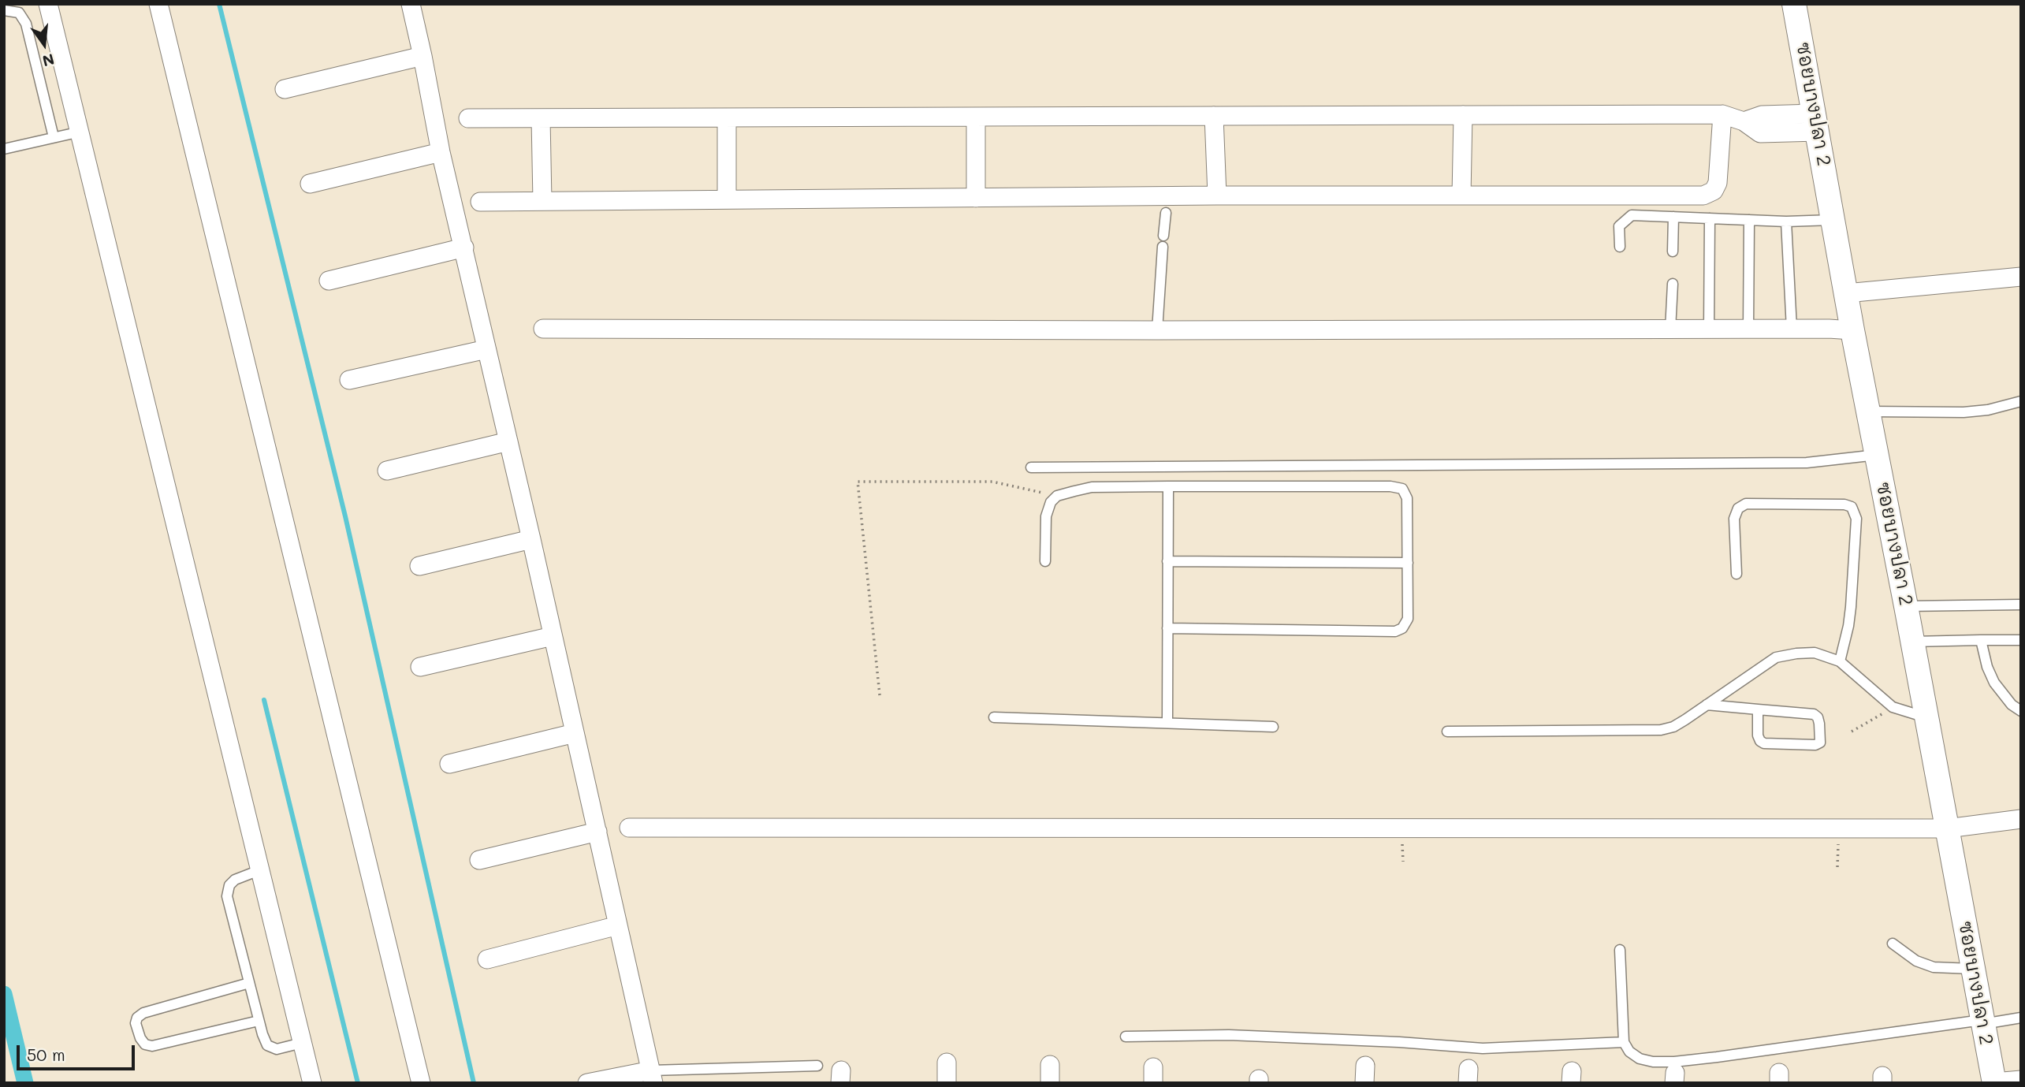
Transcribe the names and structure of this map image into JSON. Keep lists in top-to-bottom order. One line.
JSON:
{"streets":{"street":["ซอยบางปลา 2"]},"scale_bar":"50 m","north":"bottom"}
